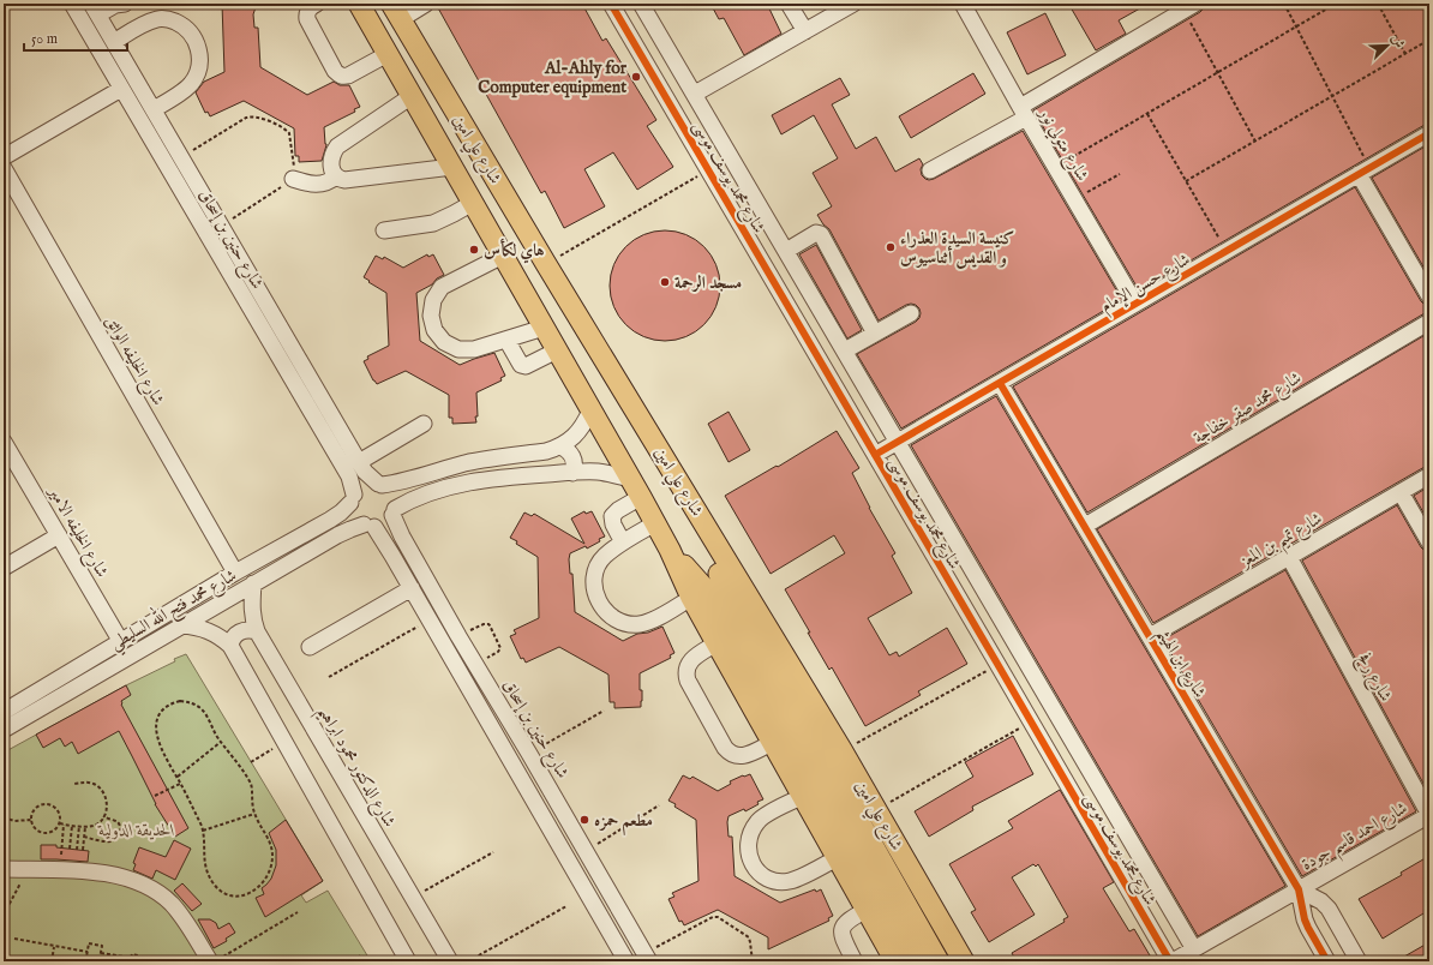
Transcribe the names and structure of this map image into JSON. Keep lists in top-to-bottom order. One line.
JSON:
{"streets":{"main road":["شارع علي امين"],"street":["شارع متولي نور","شارع محمد يوسف موسى","شارع حنين بن إسحاق","شارع حسن الإمام","شارع الخليفه الواثق","شارع محمد صقر خفاجة","شارع الخليفه الامير","شارع تميم بن المعز","شارع محمد فتح الله السليطي","شارع ابن الهيثم","شارع رفح","شارع الدكتور محمود ابراهيم","شارع احمد قاسم جودة"]},"crossings":[["شارع متولي نور","شارع حسن الإمام"],["شارع محمد يوسف موسى","شارع حسن الإمام"],["شارع محمد يوسف موسى","شارع احمد قاسم جودة"],["شارع حنين بن إسحاق","شارع محمد فتح الله السليطي"],["شارع حسن الإمام","شارع ابن الهيثم"],["شارع الخليفه الواثق","شارع محمد فتح الله السليطي"],["شارع محمد صقر خفاجة","شارع ابن الهيثم"],["شارع الخليفه الامير","شارع محمد فتح الله السليطي"],["شارع تميم بن المعز","شارع ابن الهيثم"],["شارع تميم بن المعز","شارع رفح"],["شارع محمد فتح الله السليطي","شارع الدكتور محمود ابراهيم"],["شارع ابن الهيثم","شارع احمد قاسم جودة"],["شارع رفح","شارع احمد قاسم جودة"]],"parks":["الحديقة الدولية"],"places":["Al-Ahly for Computer equipment","كنيسة السيدة العذراء و القديس أثناسيوس","هاي لكأس","مسجد الرحمة","مطعم حمزه"],"scale_bar":"50 m","north":"top right"}
